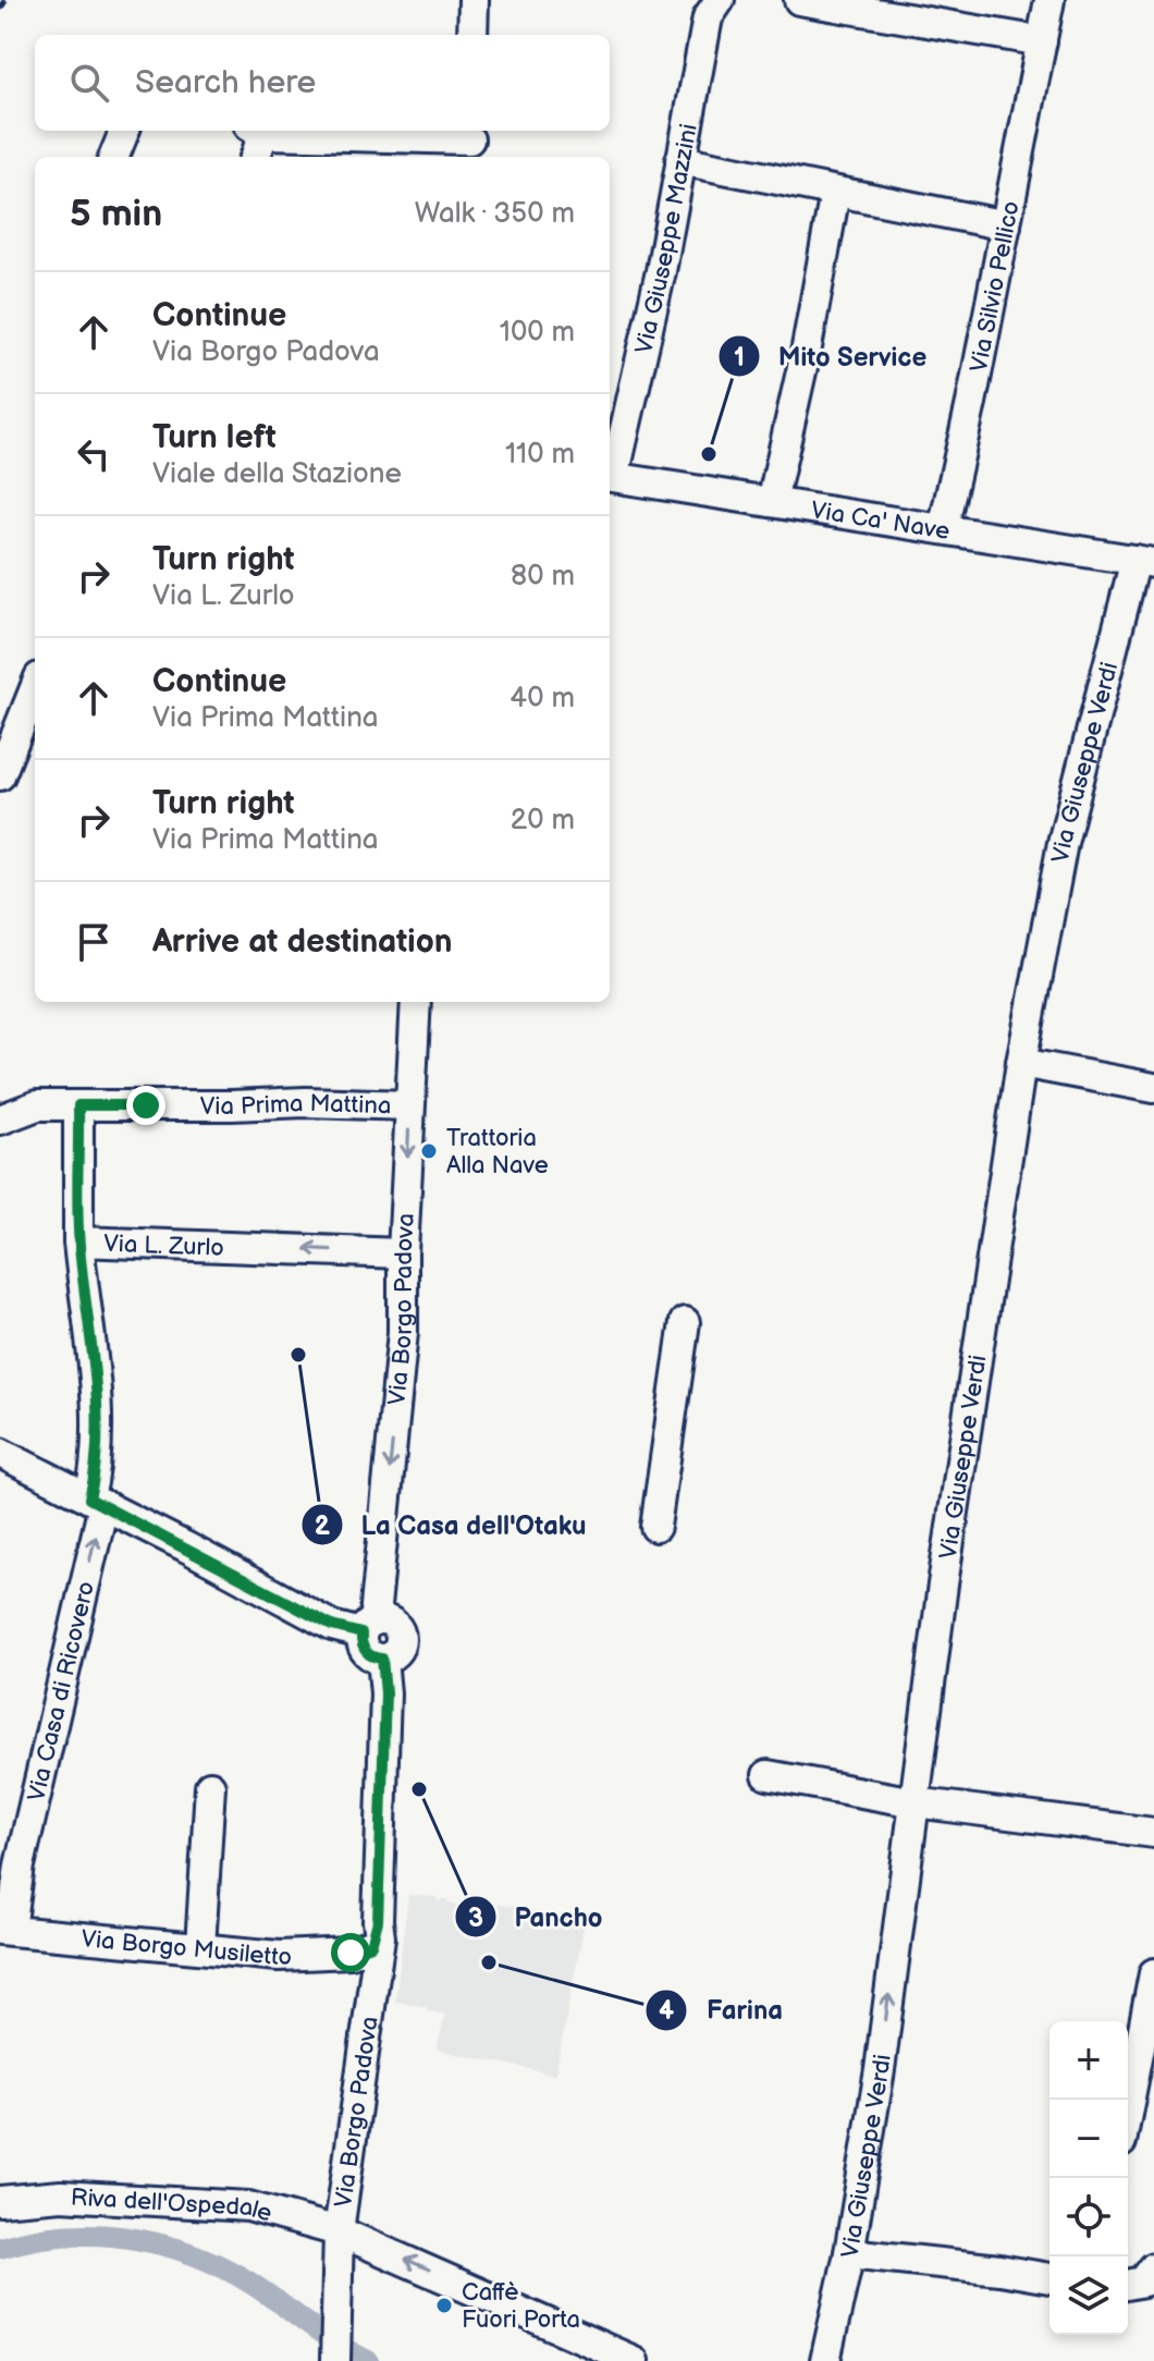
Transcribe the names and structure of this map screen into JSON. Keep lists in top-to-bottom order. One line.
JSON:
{"streets":{"street":["Via Giuseppe Mazzini","Via Silvio Pellico","Via Ca' Nave","Via Giuseppe Verdi","Via Prima Mattina","Via L. Zurlo","Via Borgo Padova","Via Casa di Ricovero","Via Borgo Musiletto","Riva dell'Ospedale"]},"crossings":[["Via Giuseppe Mazzini","Via Ca' Nave"],["Via Silvio Pellico","Via Ca' Nave"],["Via Ca' Nave","Via Giuseppe Verdi"],["Via Prima Mattina","Via Borgo Padova"],["Via L. Zurlo","Via Borgo Padova"],["Via L. Zurlo","Via Casa di Ricovero"],["Via Borgo Padova","Via Borgo Musiletto"],["Via Borgo Padova","Riva dell'Ospedale"],["Via Casa di Ricovero","Via Borgo Musiletto"]],"one_way":["Via L. Zurlo","Via Borgo Padova","Riva dell'Ospedale"],"places":["Mito Service","Trattoria Alla Nave","La Casa dell'Otaku","Pancho","Farina","Caffè Fuori Porta"],"page":{"search":"Search here","heading":["5 min","Walk · 350 m"],"list":[["Continue","Via Borgo Padova","100 m"],["Turn left","Viale della Stazione","110 m"],["Turn right","Via L. Zurlo","80 m"],["Continue","Via Prima Mattina","40 m"],["Turn right","Via Prima Mattina","20 m"],"Arrive at destination"],"map_buttons":["+","−"]}}
